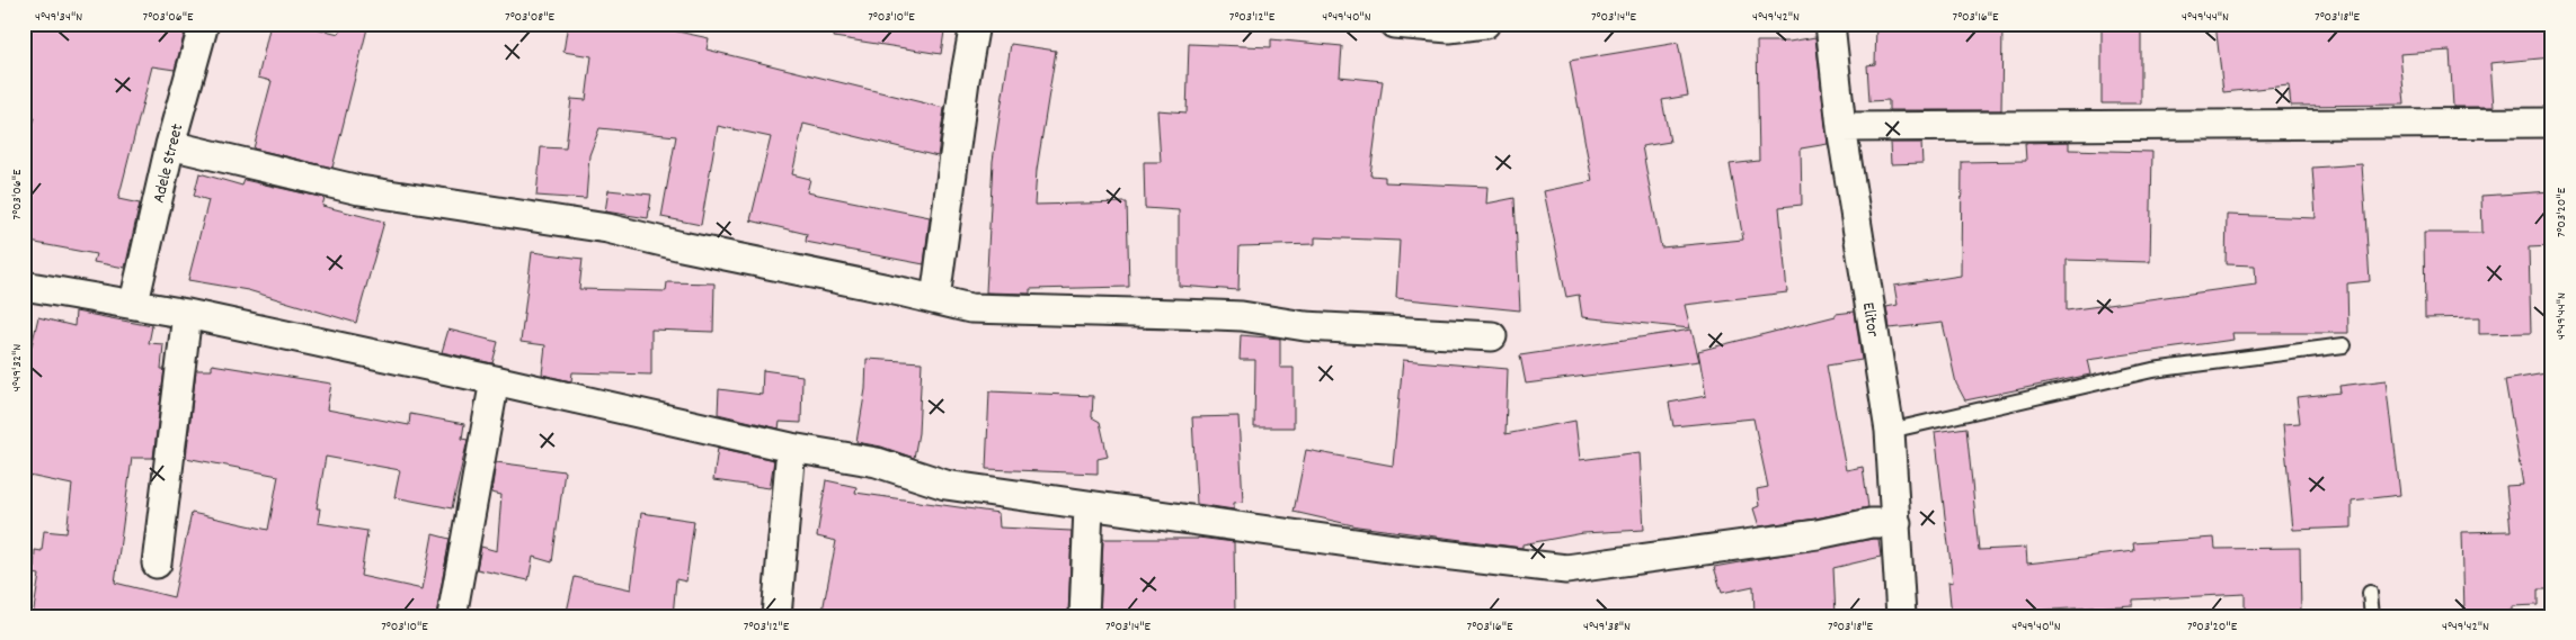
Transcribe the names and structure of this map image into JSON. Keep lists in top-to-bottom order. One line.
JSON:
{"streets":{"street":["Adele Street","Elitor"]},"coordinates":["4°49'34\"N","7°03'06\"E","7°03'08\"E","7°03'10\"E","7°03'12\"E","4°49'40\"N","7°03'14\"E","4°49'42\"N","7°03'16\"E","4°49'44\"N","7°03'18\"E","7°03'20\"E","4°49'32\"N","4°49'38\"N"]}
